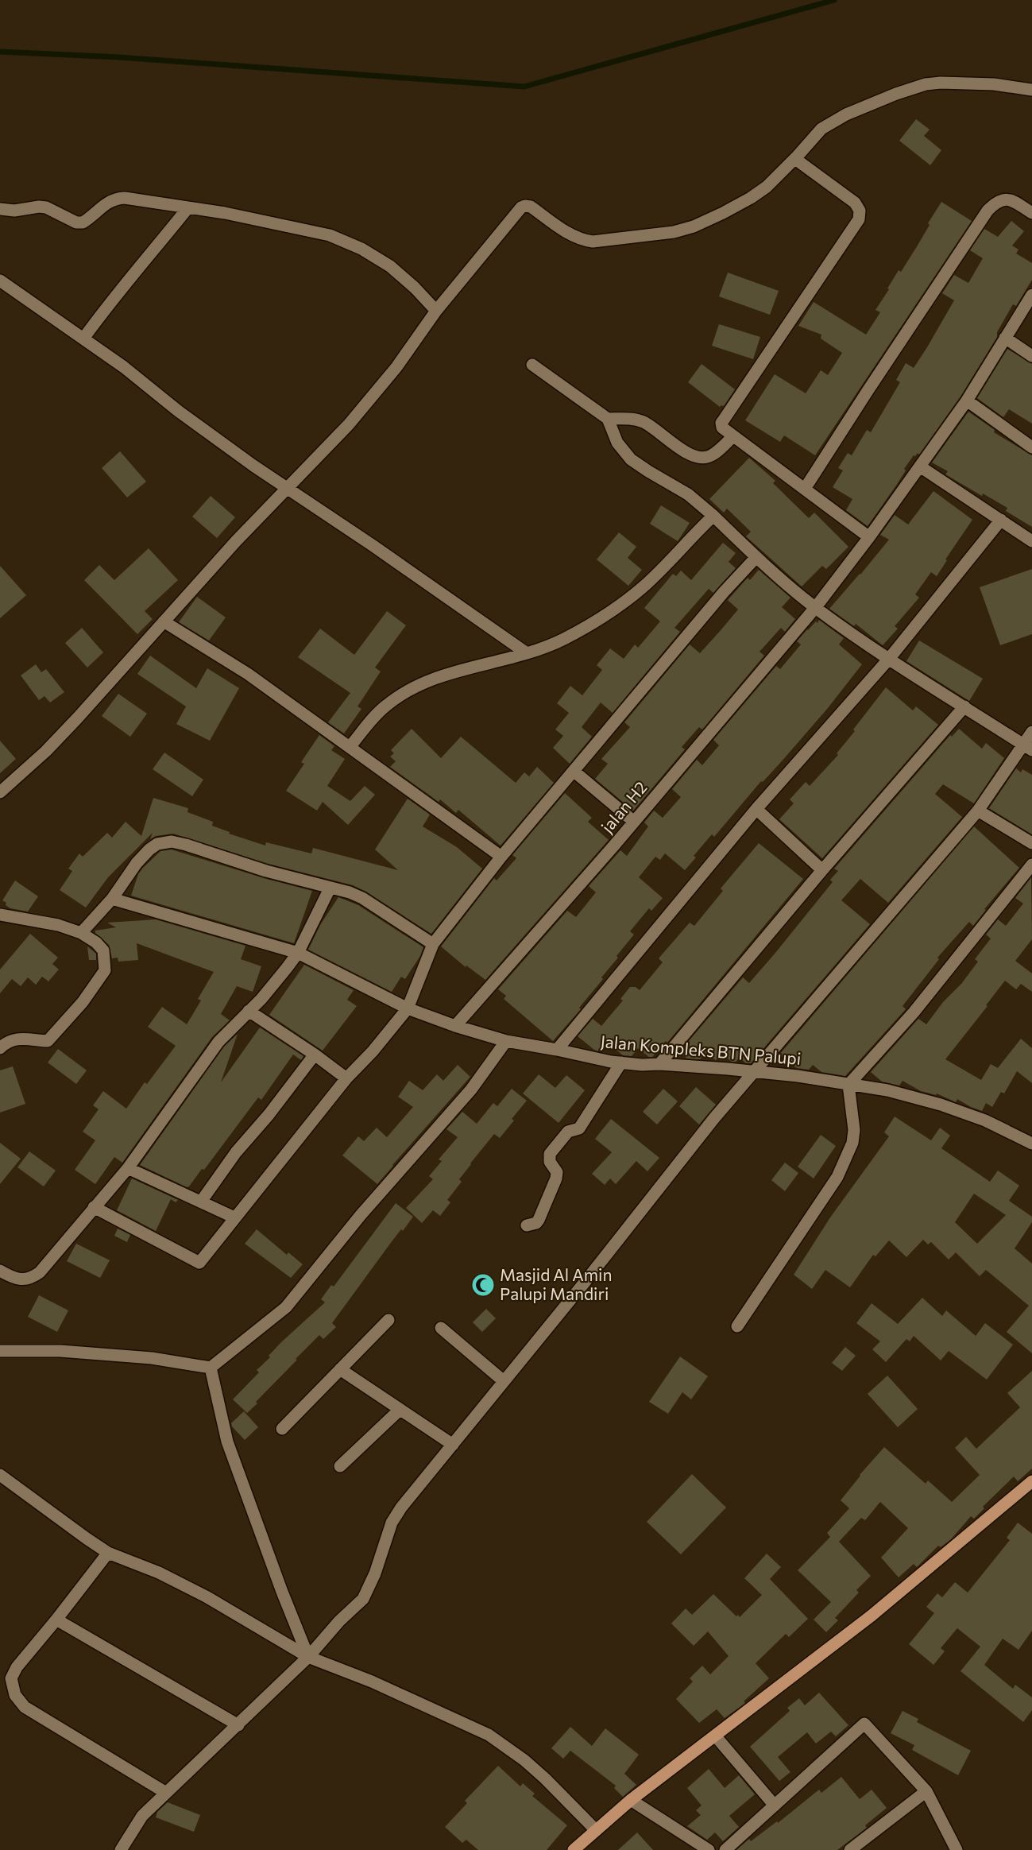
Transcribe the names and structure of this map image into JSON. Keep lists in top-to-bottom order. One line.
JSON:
{"streets":{"street":["jalan H2","Jalan Kompleks BTN Palupi"]},"crossings":[["jalan H2","Jalan Kompleks BTN Palupi"]],"places":{"mosque":["Masjid Al Amin Palupi Mandiri"]}}
